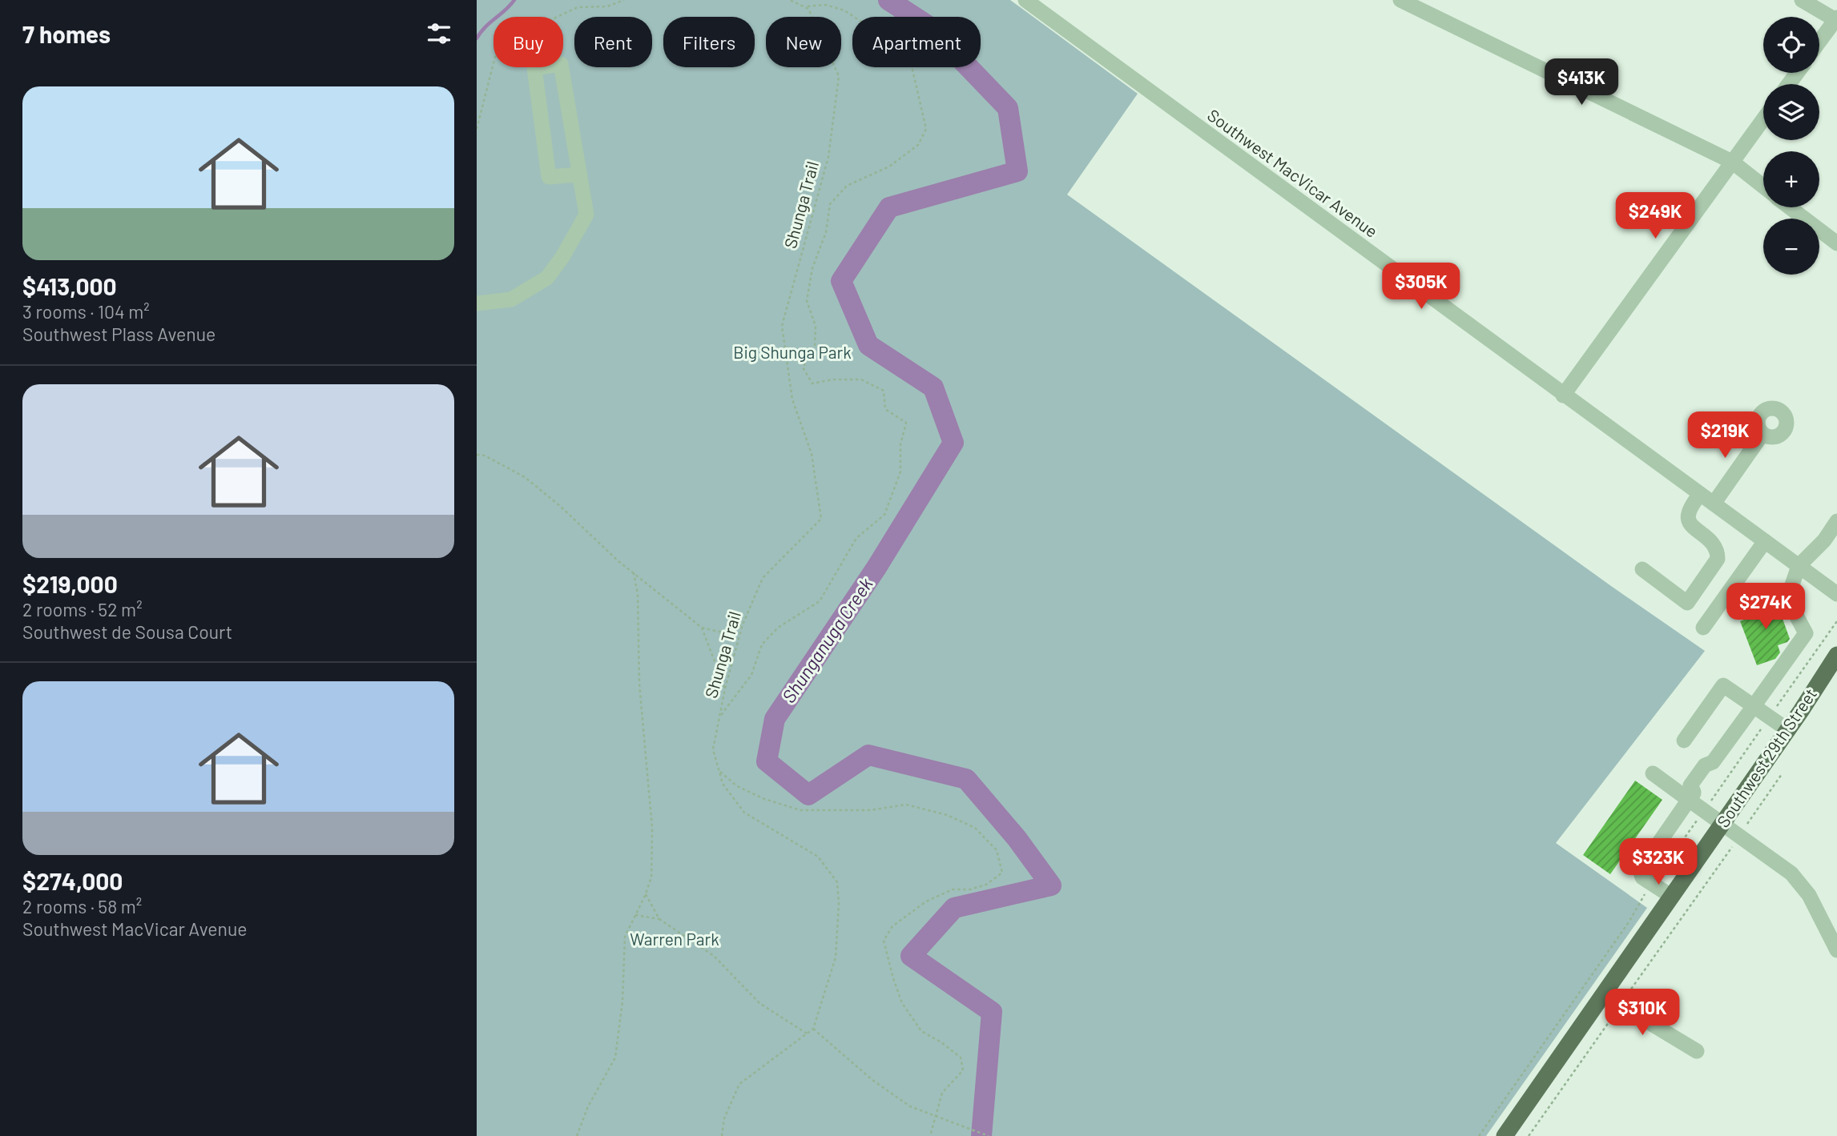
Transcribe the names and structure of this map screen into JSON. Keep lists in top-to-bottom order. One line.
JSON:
{"streets":{"main road":["Southwest 29th Street"],"street":["Southwest MacVicar Avenue"],"path":["Shunga Trail"]},"water":["Shunganuga Creek"],"parks":["Big Shunga Park","Warren Park"],"page":{"heading":"7 homes","map_buttons":["+","−"],"chip":["Buy","Rent","Filters","New","Apartment"],"price":["$413K","$249K","$305K","$219K","$274K","$323K","$310K"],"list":[{"name":"$413,000","note":"3 rooms · 104 m² · Southwest Plass Avenue"},{"name":"$219,000","note":"2 rooms · 52 m² · Southwest de Sousa Court"},{"name":"$274,000","note":"2 rooms · 58 m² · Southwest MacVicar Avenue"}]}}
